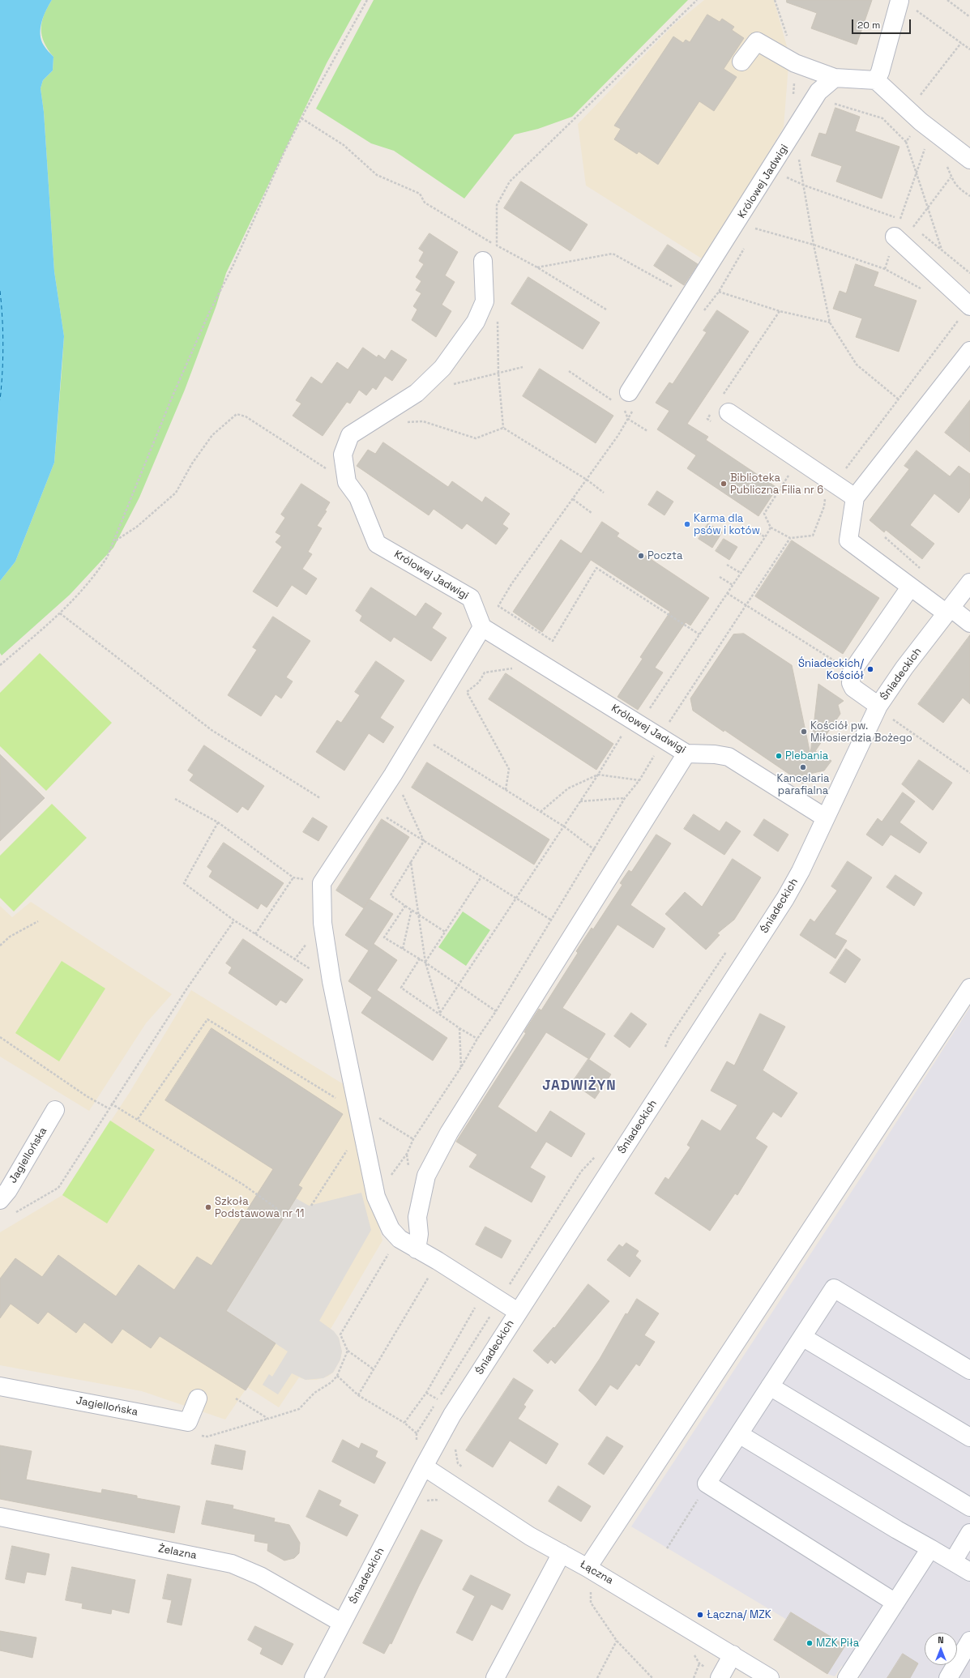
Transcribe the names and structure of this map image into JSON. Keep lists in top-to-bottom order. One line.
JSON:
{"streets":{"street":["Królowej Jadwigi","Śniadeckich","Jagiellońska","Żelazna","Łączna"]},"crossings":[["Królowej Jadwigi","Śniadeckich"],["Śniadeckich","Żelazna"],["Śniadeckich","Łączna"]],"districts":["JADWIŻYN"],"places":["Biblioteka Publiczna Filia nr 6","Karma dla psów i kotów","Poczta","Śniadeckich/ Kościół","Kościół pw. Miłosierdzia Bożego","Plebania","Kancelaria parafialna","Szkoła Podstawowa nr 11","Łączna/ MZK","MZK Piła"],"scale_bar":"20 m","north":"top"}
